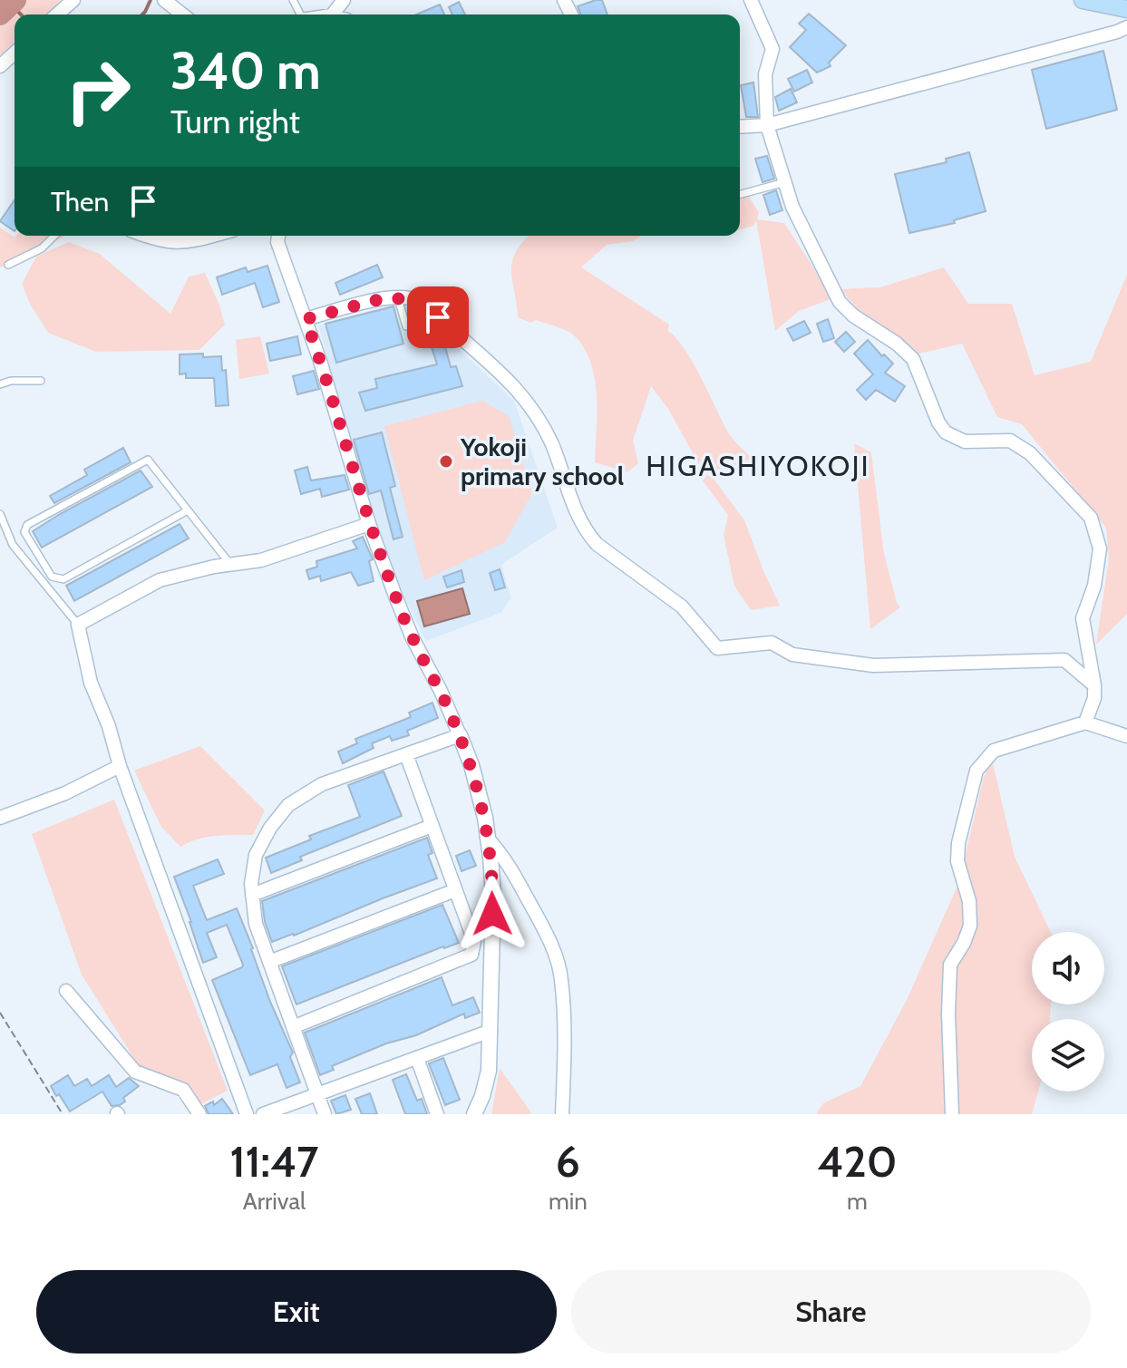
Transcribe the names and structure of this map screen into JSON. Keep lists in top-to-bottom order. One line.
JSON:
{"districts":["HIGASHIYOKOJI"],"places":["Yokoji primary school"],"page":{"turn":["340 m","Turn right"],"then":"Then","eta":["11:47","Arrival","6","min","420","m"],"buttons":["Exit","Share"]}}
